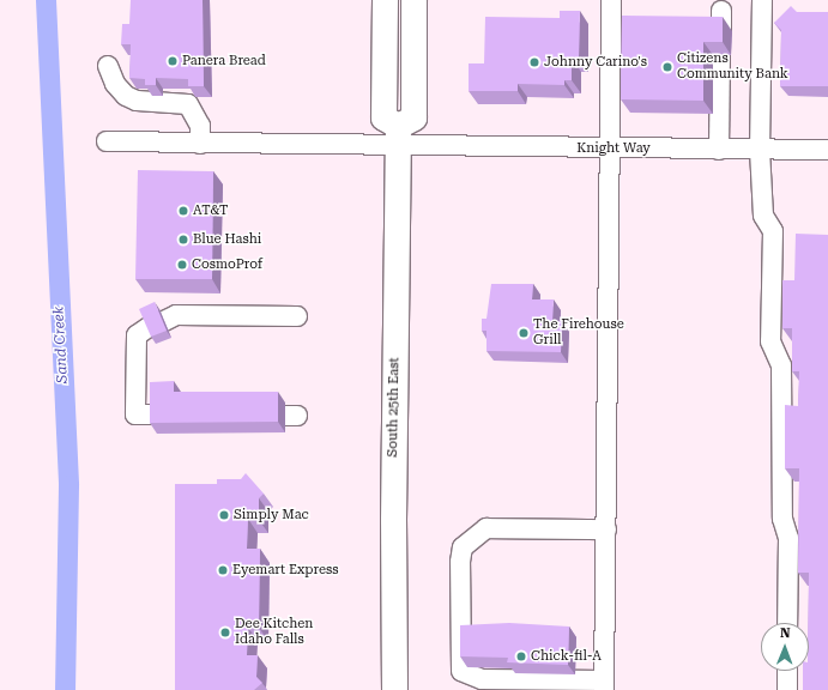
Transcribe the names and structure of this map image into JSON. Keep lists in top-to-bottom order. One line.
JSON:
{"streets":{"main road":["South 25th East"],"street":["Knight Way"]},"crossings":[["Knight Way","South 25th East"]],"water":["Sand Creek"],"places":["Panera Bread","Johnny Carino's","Citizens Community Bank","AT&T","Blue Hashi","CosmoProf","The Firehouse Grill","Simply Mac","Eyemart Express","Dee Kitchen Idaho Falls","Chick-fil-A"],"north":"top"}
